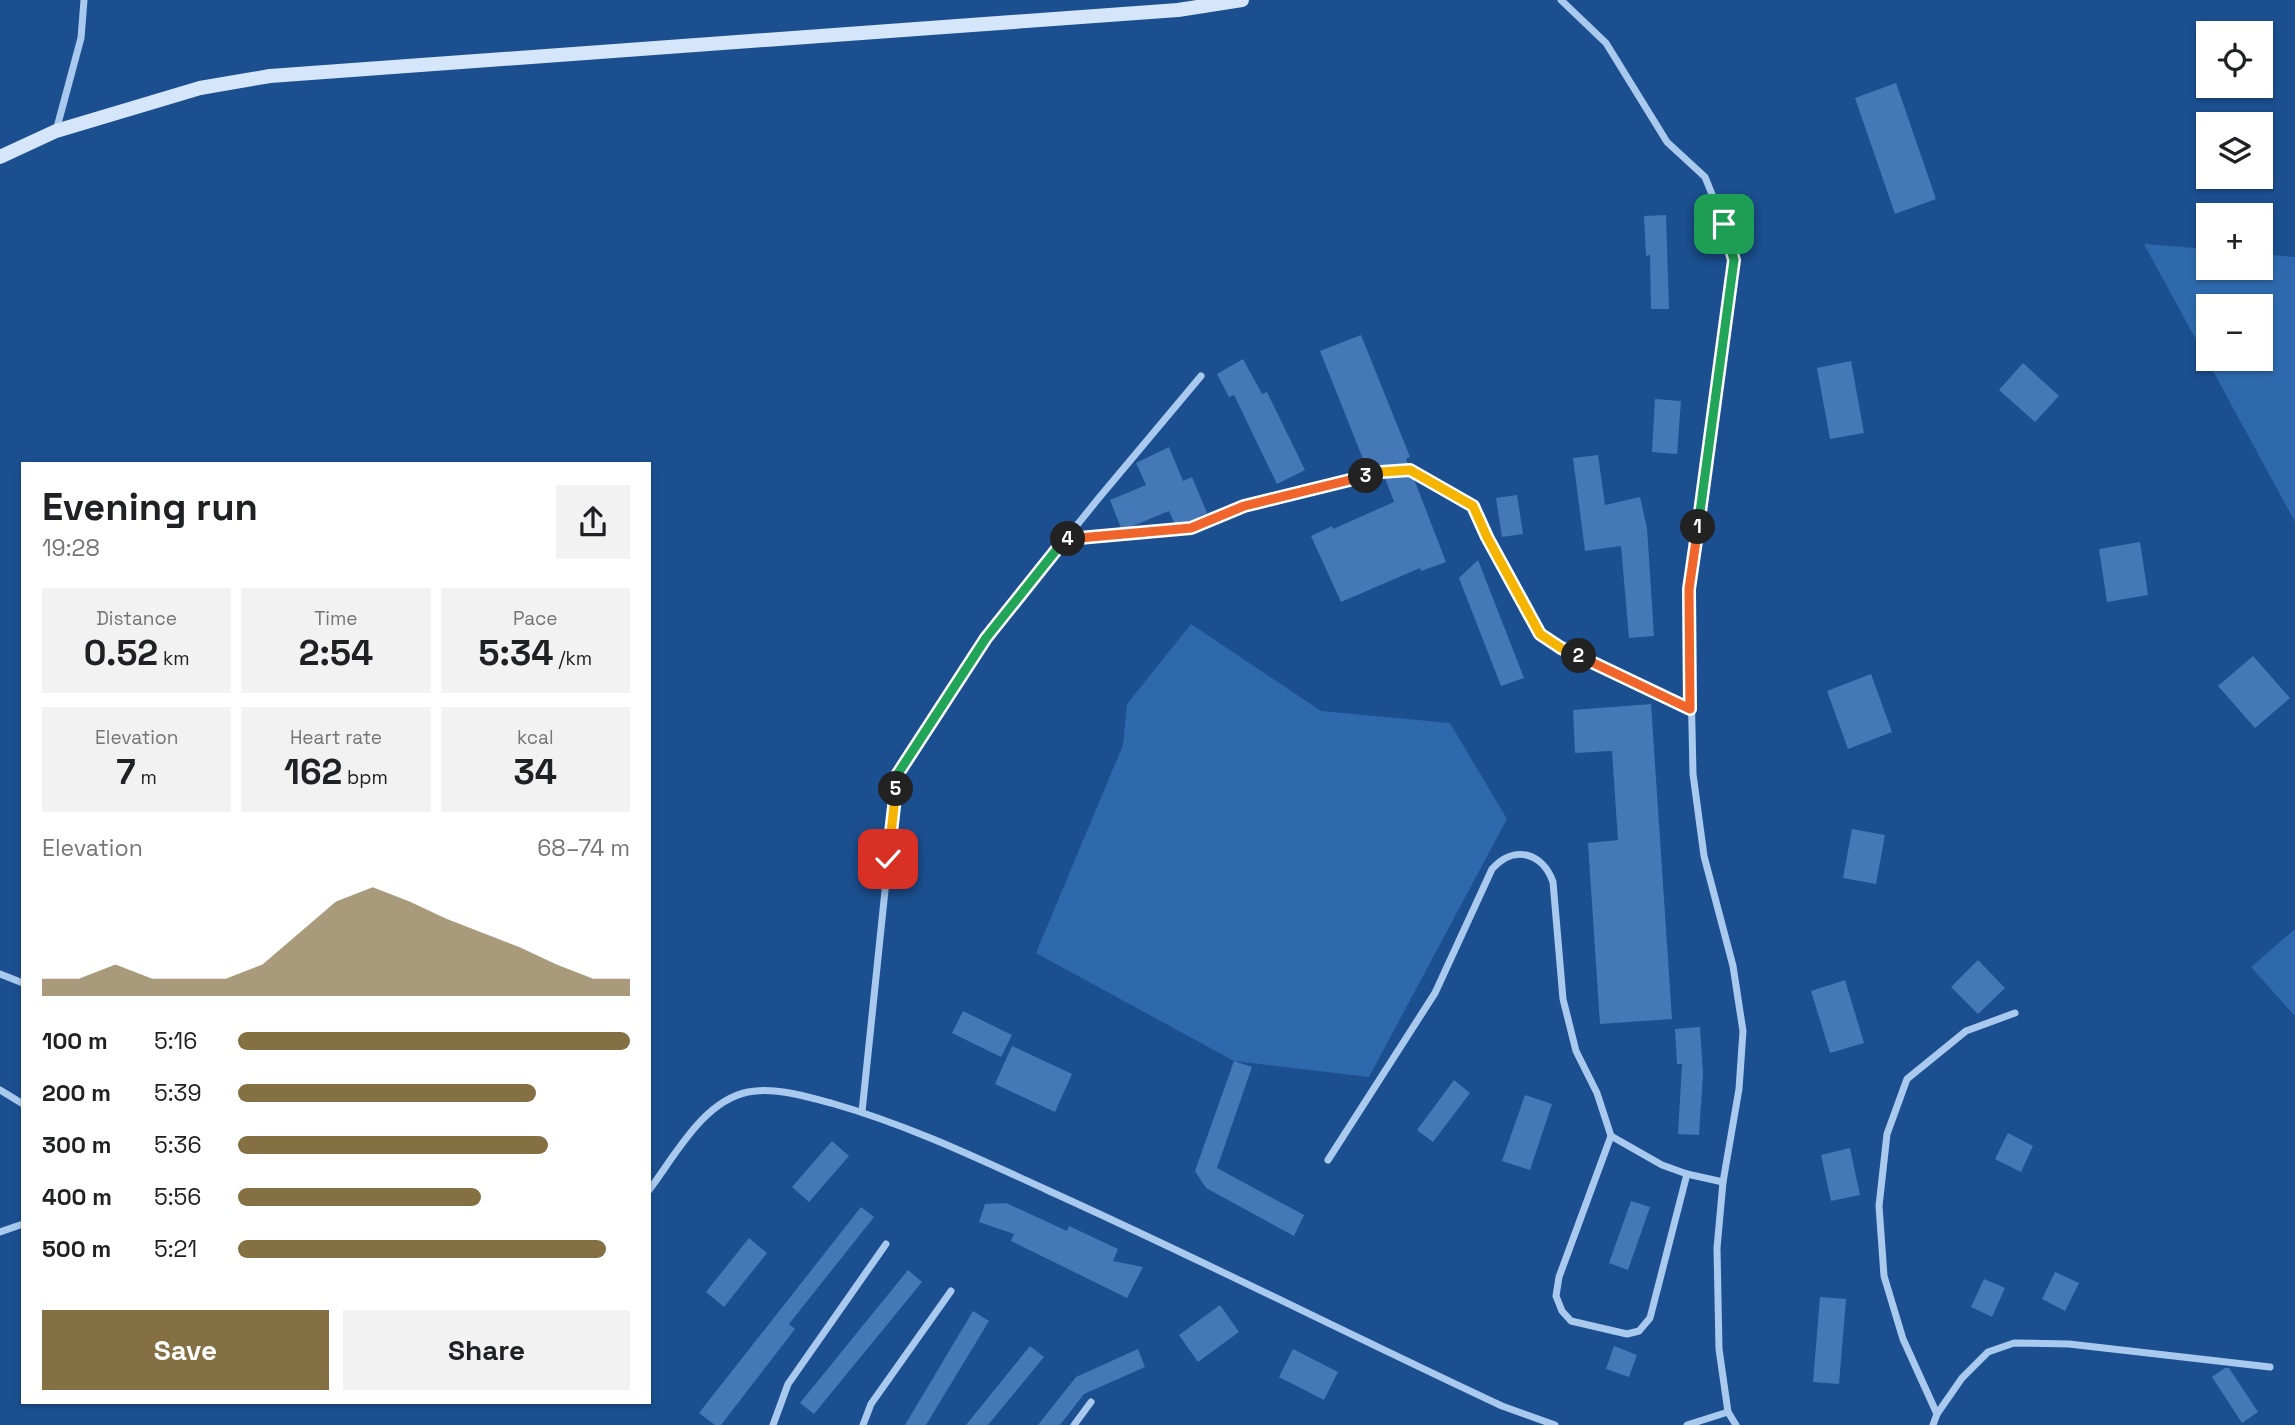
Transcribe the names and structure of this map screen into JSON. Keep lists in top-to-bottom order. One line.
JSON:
{"page":{"map_buttons":["+","−"],"pins":["3","1","4","2","5"],"heading":["Evening run","19:28"],"stats":[["Distance","0.52 km"],["Time","2:54"],["Pace","5:34 /km"],["Elevation","7 m"],["Heart rate","162 bpm"],["kcal","34"]],"chart":["Elevation","68–74 m"],"list":[{"name":"100 m","note":"5:16"},{"name":"200 m","note":"5:39"},{"name":"300 m","note":"5:36"},{"name":"400 m","note":"5:56"},{"name":"500 m","note":"5:21"}],"buttons":["Save","Share"]}}
